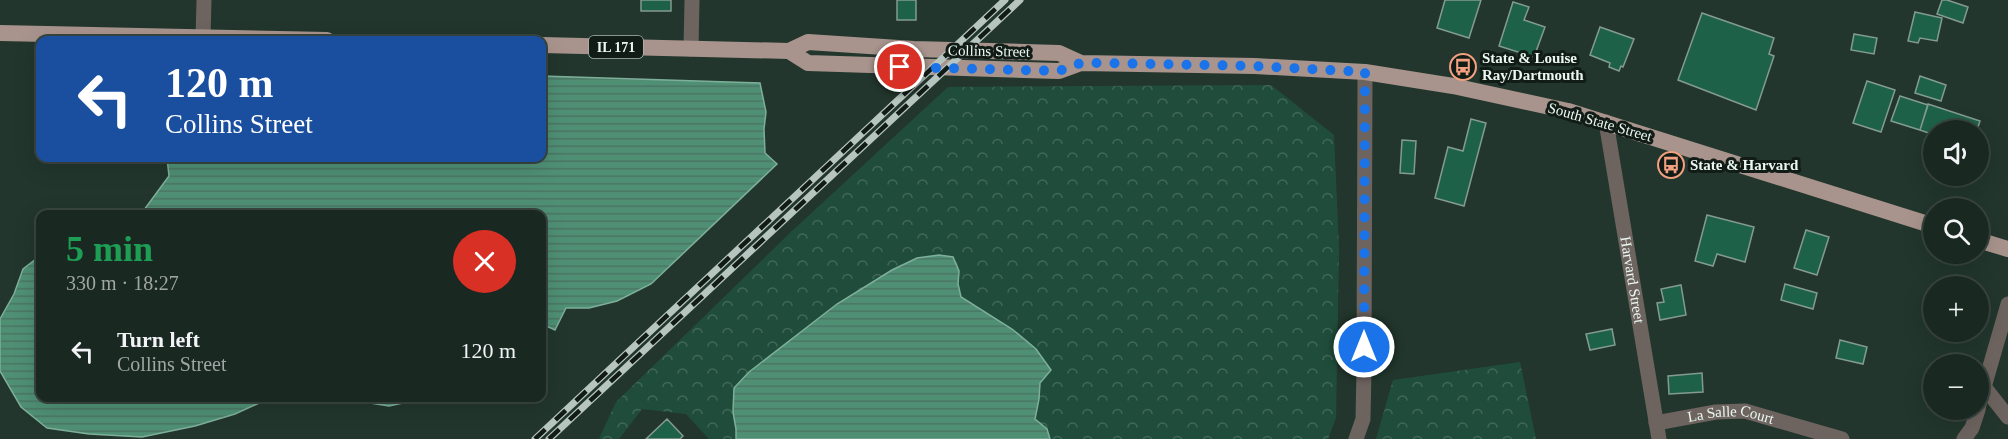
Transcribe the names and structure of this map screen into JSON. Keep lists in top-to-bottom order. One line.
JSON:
{"streets":{"main road":["IL 171","Collins Street","South State Street"],"street":["Harvard Street","La Salle Court"]},"crossings":[["Collins Street","South State Street"],["South State Street","Harvard Street"],["Harvard Street","La Salle Court"]],"places":{"bus stop":["State & Louise Ray/Dartmouth","State & Harvard"]},"page":{"turn":["120 m","Collins Street"],"map_buttons":["+","−"],"heading":["5 min","330 m · 18:27"],"list":[{"name":"Turn left","note":"Collins Street","value":"120 m"}]}}
